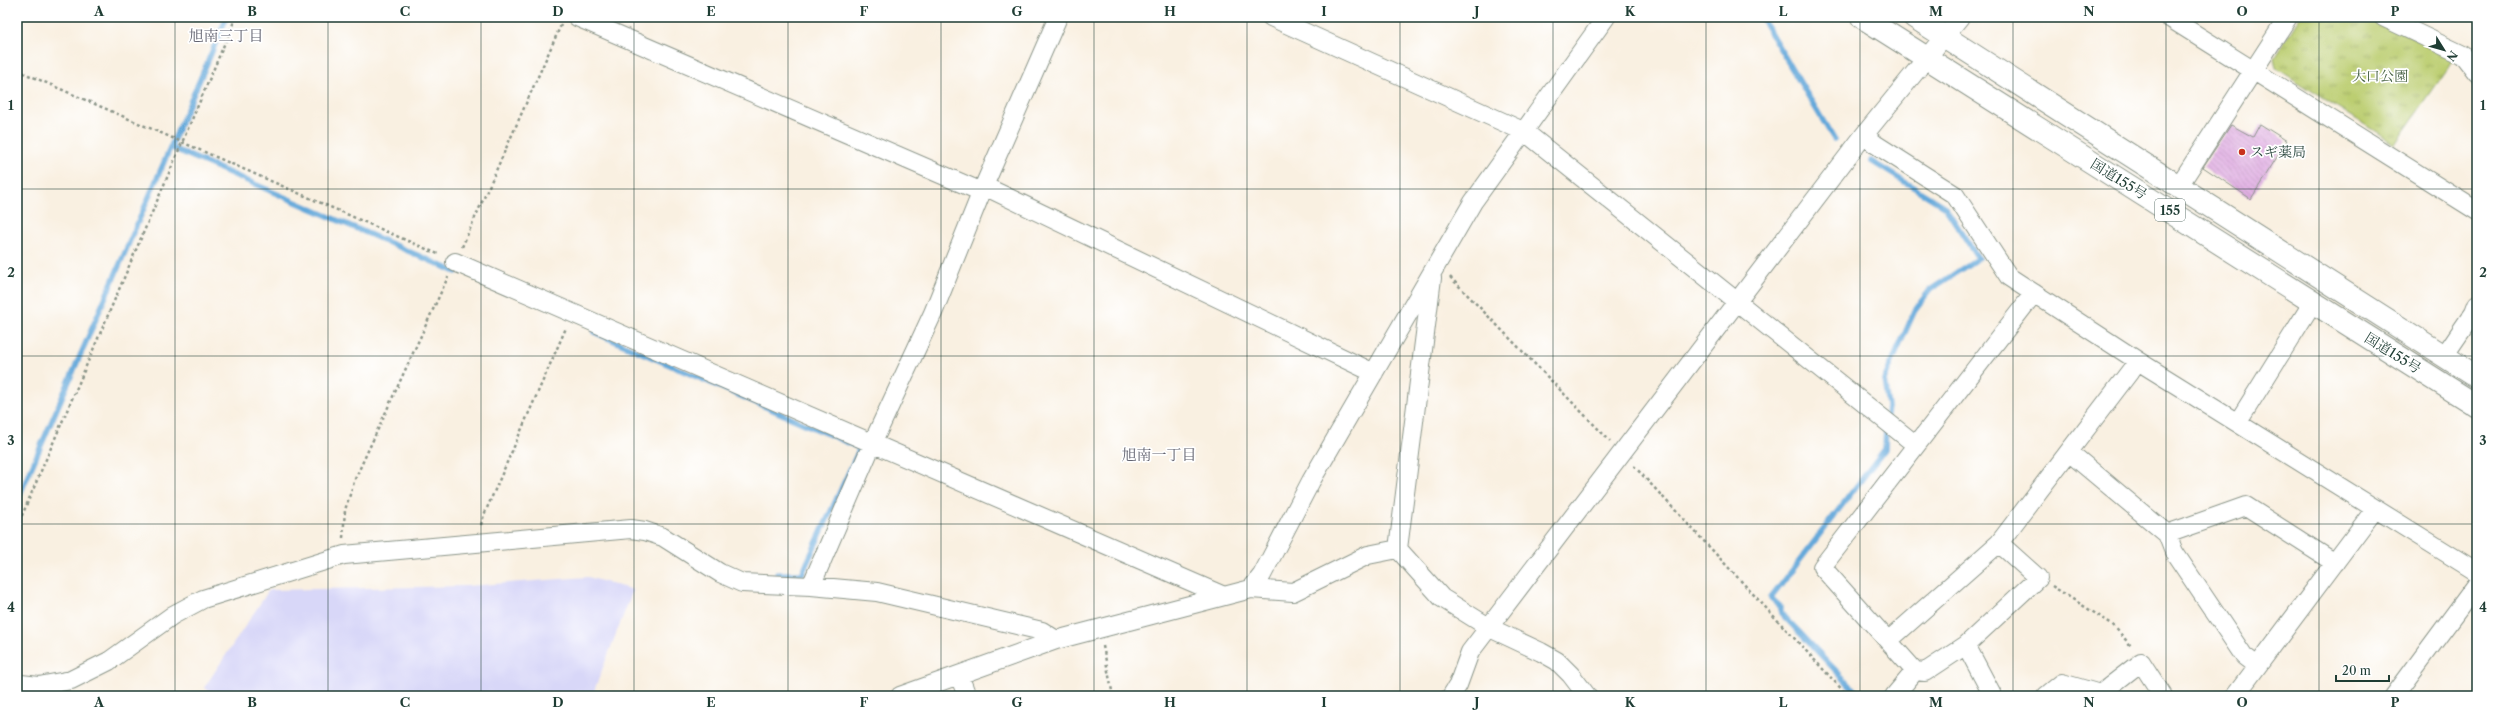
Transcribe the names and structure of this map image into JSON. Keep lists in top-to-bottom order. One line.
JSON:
{"streets":{"highway":["国道155号","155"]},"districts":["旭南三丁目","旭南一丁目"],"parks":["大口公園"],"places":["スギ薬局"],"scale_bar":"20 m","north":"bottom right","grid":{"columns":["A","B","C","D","E","F","G","H","I","J","K","L","M","N","O","P"],"rows":["1","2","3","4"]}}
